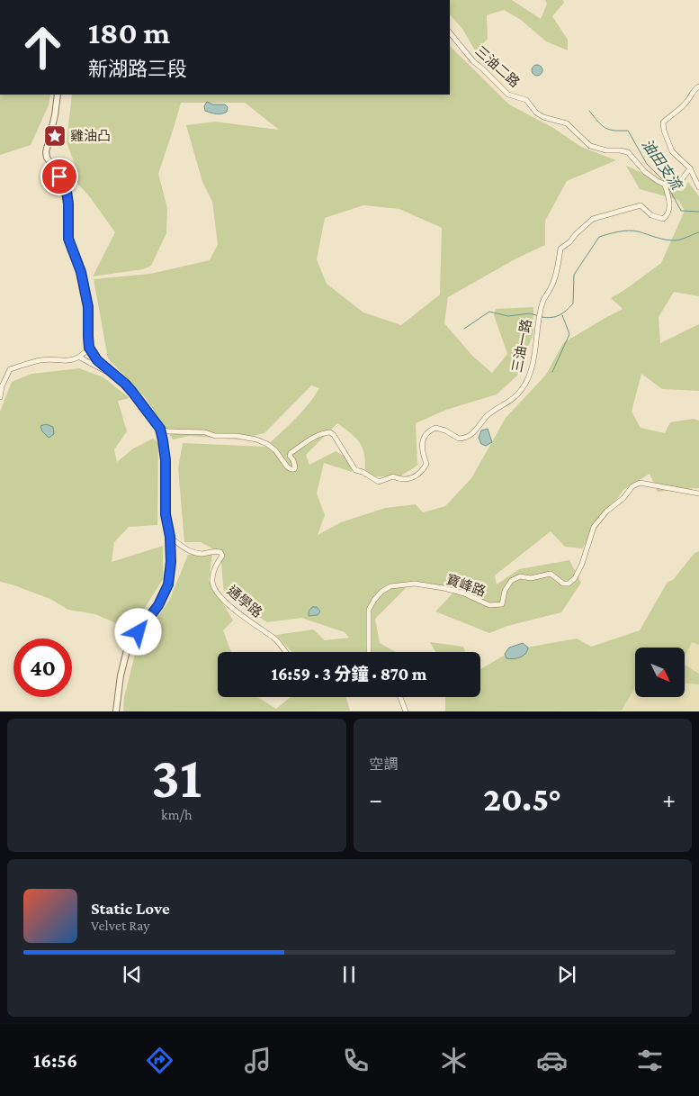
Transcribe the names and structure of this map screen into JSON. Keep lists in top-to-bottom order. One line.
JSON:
{"streets":{"street":["三油二路","三油一路","寶峰路","通學路"]},"crossings":[["三油二路","三油一路"]],"water":["油田支流"],"places":{"place":["雞油凸"]},"north":"bottom right","page":{"turn":["180 m","新湖路三段"],"limit":"40","trip":"16:59 · 3 分鐘 · 870 m","tile":[["31","km/h"],"空調"],"heat":["−","20.5°","+"],"song":["Static Love","Velvet Ray"],"tabs":"16:56"}}
